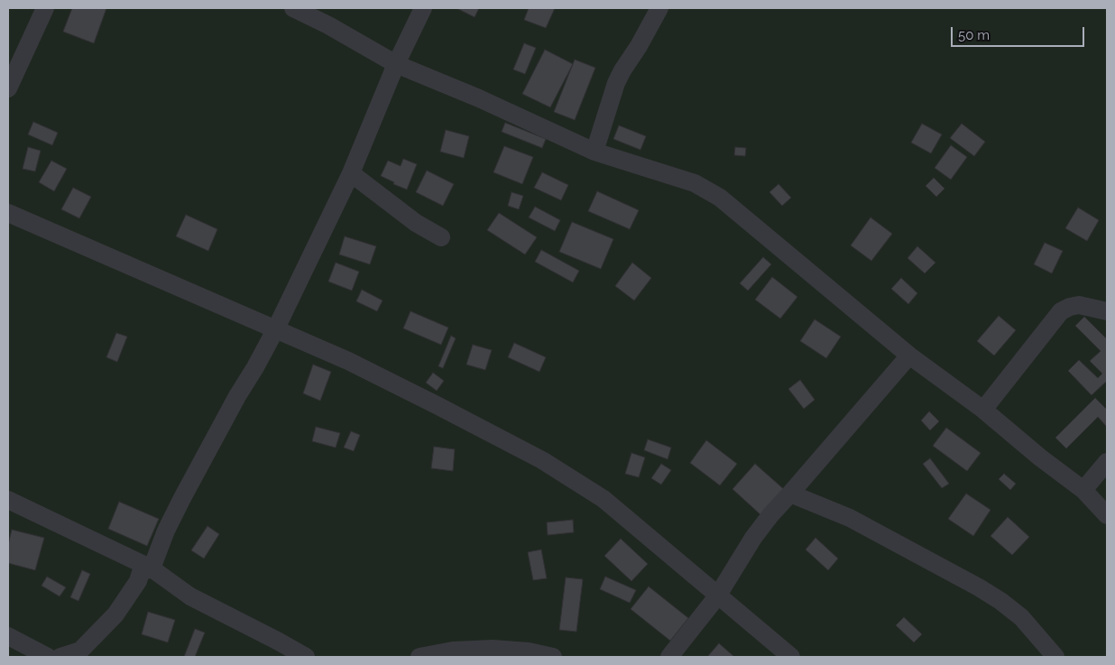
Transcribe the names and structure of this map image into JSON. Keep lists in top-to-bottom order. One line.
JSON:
{"scale_bar":"50 m"}
